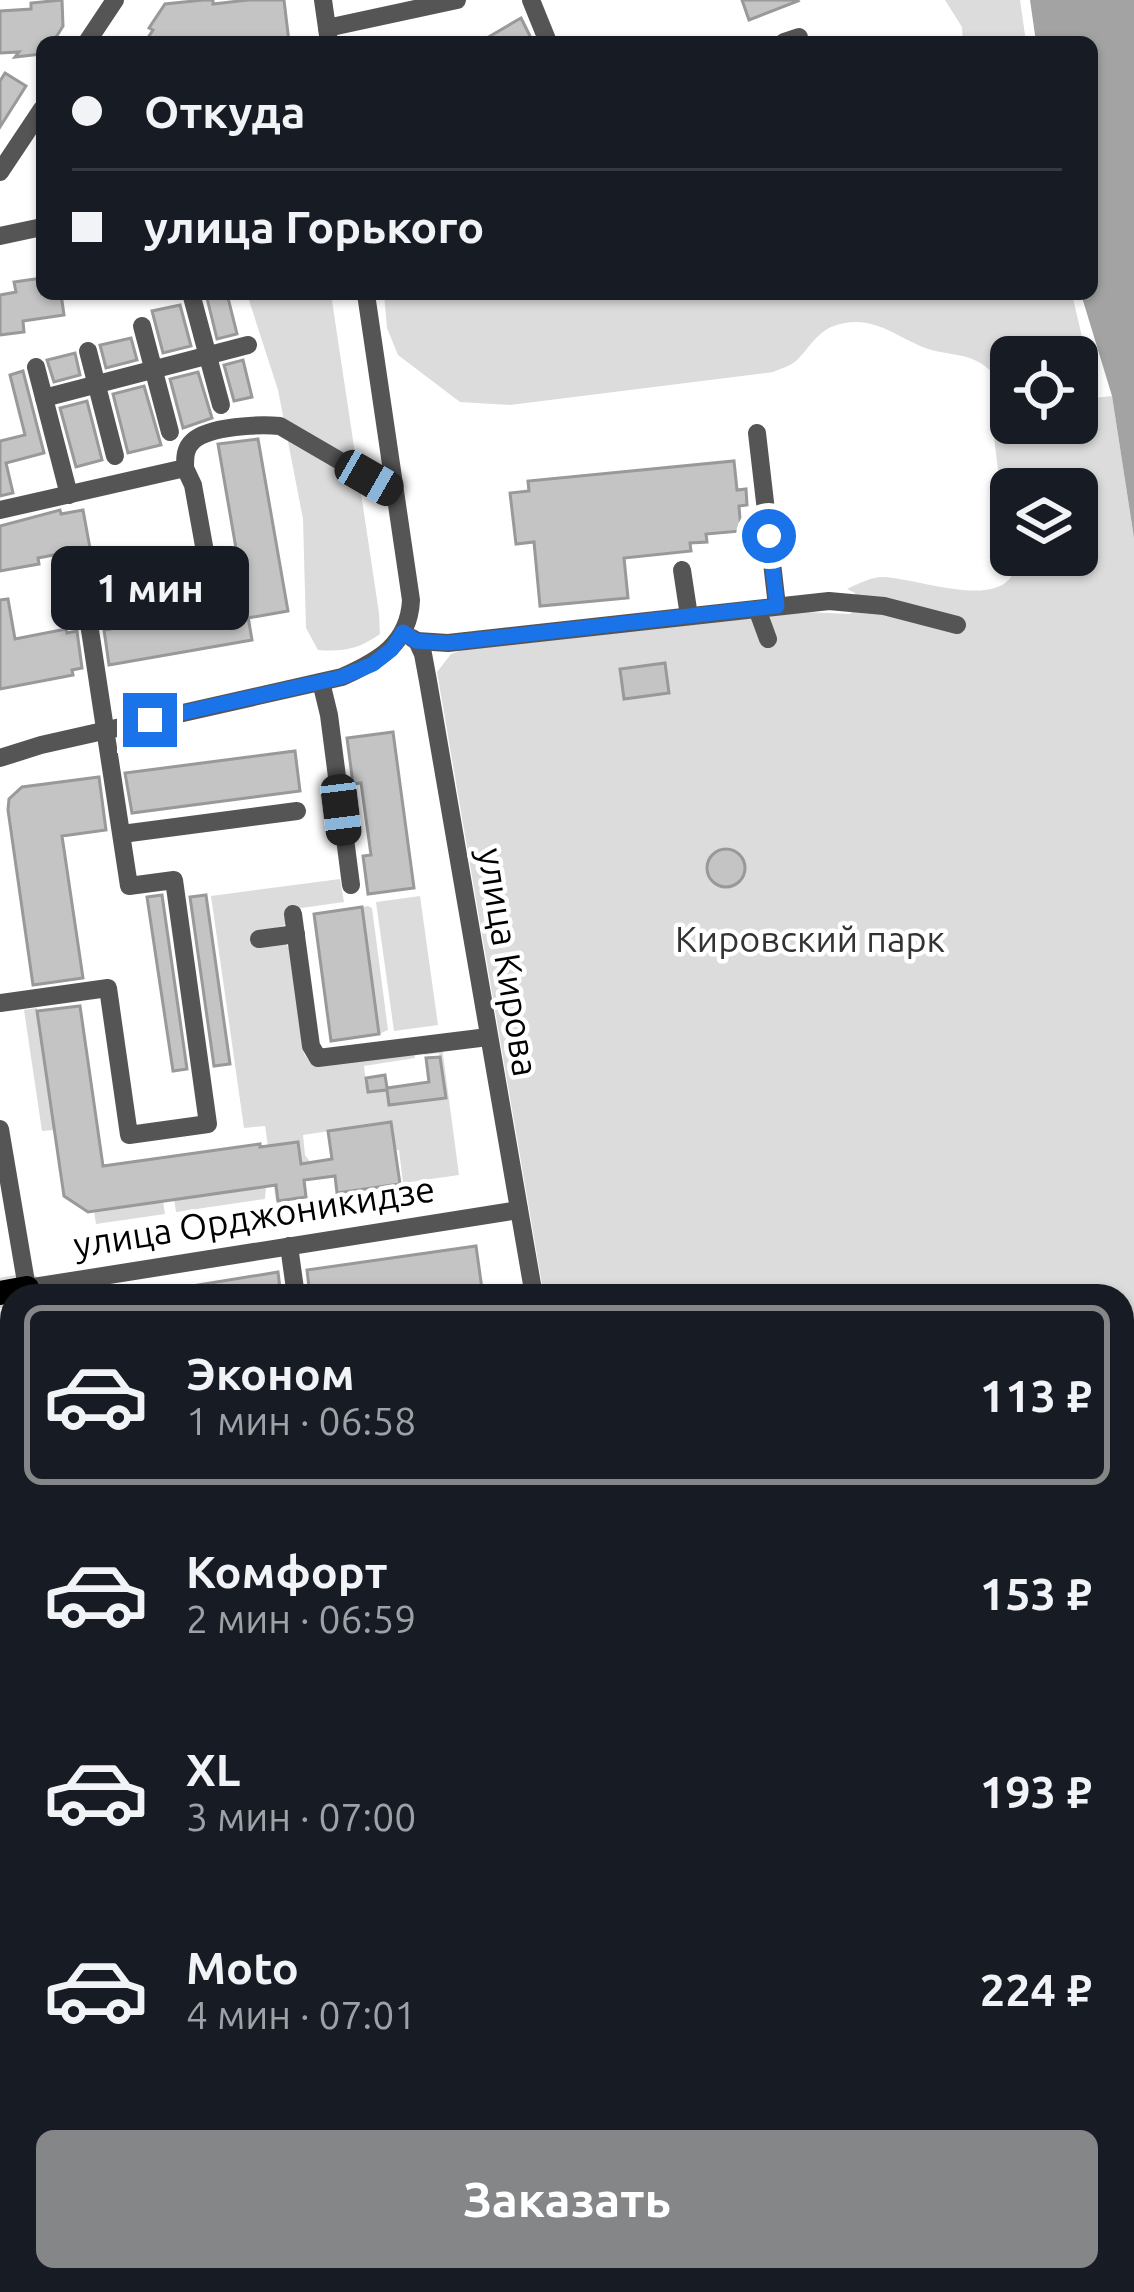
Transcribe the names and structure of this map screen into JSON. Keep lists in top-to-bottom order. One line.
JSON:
{"streets":{"street":["улица Кирова","улица Орджоникидзе"]},"crossings":[["улица Кирова","улица Орджоникидзе"]],"parks":["Кировский парк"],"page":{"banner":["Откуда","улица Горького"],"bubble":"1 мин","list":[{"name":"Эконом","note":"1 мин · 06:58","value":"113 ₽"},{"name":"Комфорт","note":"2 мин · 06:59","value":"153 ₽"},{"name":"XL","note":"3 мин · 07:00","value":"193 ₽"},{"name":"Moto","note":"4 мин · 07:01","value":"224 ₽"}],"buttons":"Заказать"}}
